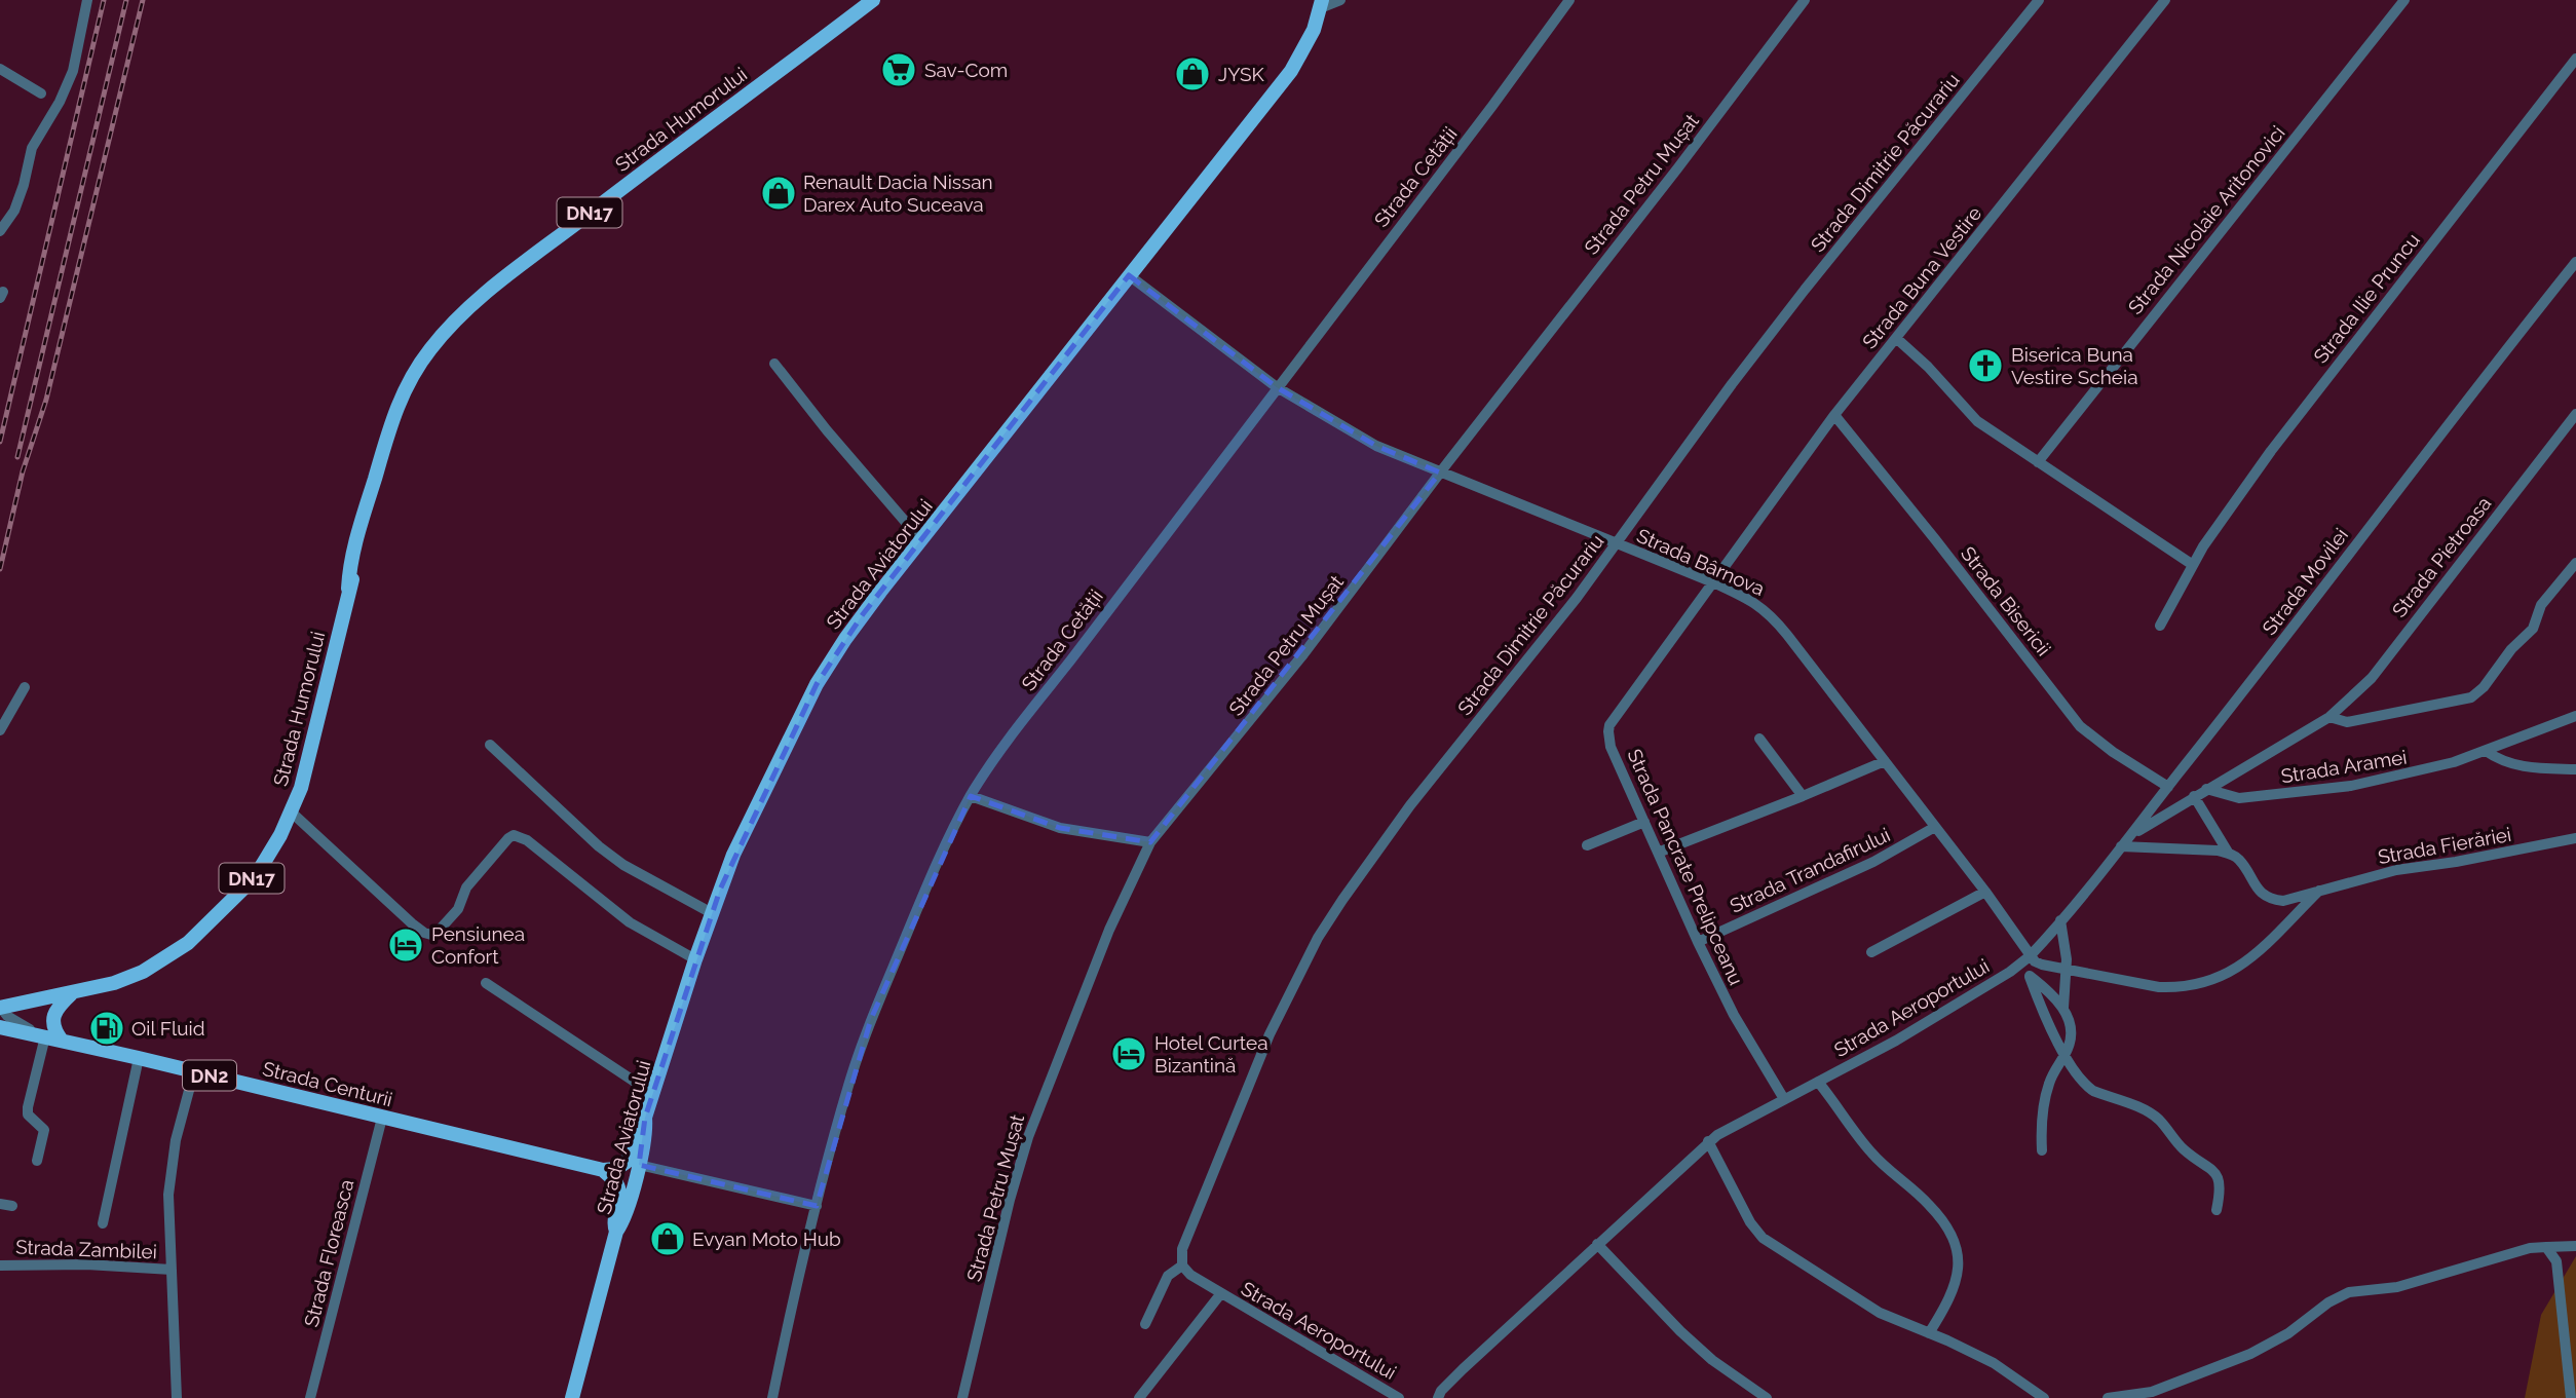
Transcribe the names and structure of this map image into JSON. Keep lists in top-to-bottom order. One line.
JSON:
{"streets":{"main road":["Strada Humorului","DN17","Strada Aviatorului","DN2","Strada Centurii"],"street":["Strada Dimitrie Păcurariu","Strada Cetății","Strada Petru Mușat","Strada Nicolaie Aritonovici","Strada Buna Vestire","Strada Ilie Pruncu","Strada Pietroasa","Strada Bârnova","Strada Movilei","Strada Bisericii","Strada Aramei","Strada Fierăriei","Strada Pancrate Prelipceanu","Strada Trandafirului","Strada Aeroportului","Strada Zambilei","Strada Floreasca"]},"crossings":[["Strada Dimitrie Păcurariu","Strada Bârnova"],["Strada Dimitrie Păcurariu","Strada Aeroportului"],["Strada Cetății","Strada Bârnova"],["Strada Petru Mușat","Strada Bârnova"],["Strada Buna Vestire","Strada Bârnova"],["Strada Buna Vestire","Strada Bisericii"],["Strada Buna Vestire","Strada Pancrate Prelipceanu"],["Strada Pietroasa","Strada Movilei"],["Strada Pietroasa","Strada Aramei"],["Strada Bârnova","Strada Aviatorului"],["Strada Bârnova","Strada Pancrate Prelipceanu"],["Strada Bârnova","Strada Trandafirului"],["Strada Bârnova","Strada Aeroportului"],["Strada Movilei","Strada Bisericii"],["Strada Movilei","Strada Aeroportului"],["Strada Pancrate Prelipceanu","Strada Trandafirului"],["Strada Pancrate Prelipceanu","Strada Aeroportului"],["Strada Centurii","Strada Zambilei"],["Strada Centurii","Strada Floreasca"]],"places":{"supermarket":["Sav-Com"],"shop":["JYSK","Renault Dacia Nissan Darex Auto Suceava","Evyan Moto Hub"],"church":["Biserica Buna Vestire Scheia"],"hotel":["Pensiunea Confort","Hotel Curtea Bizantină"],"fuel station":["Oil Fluid"]}}
